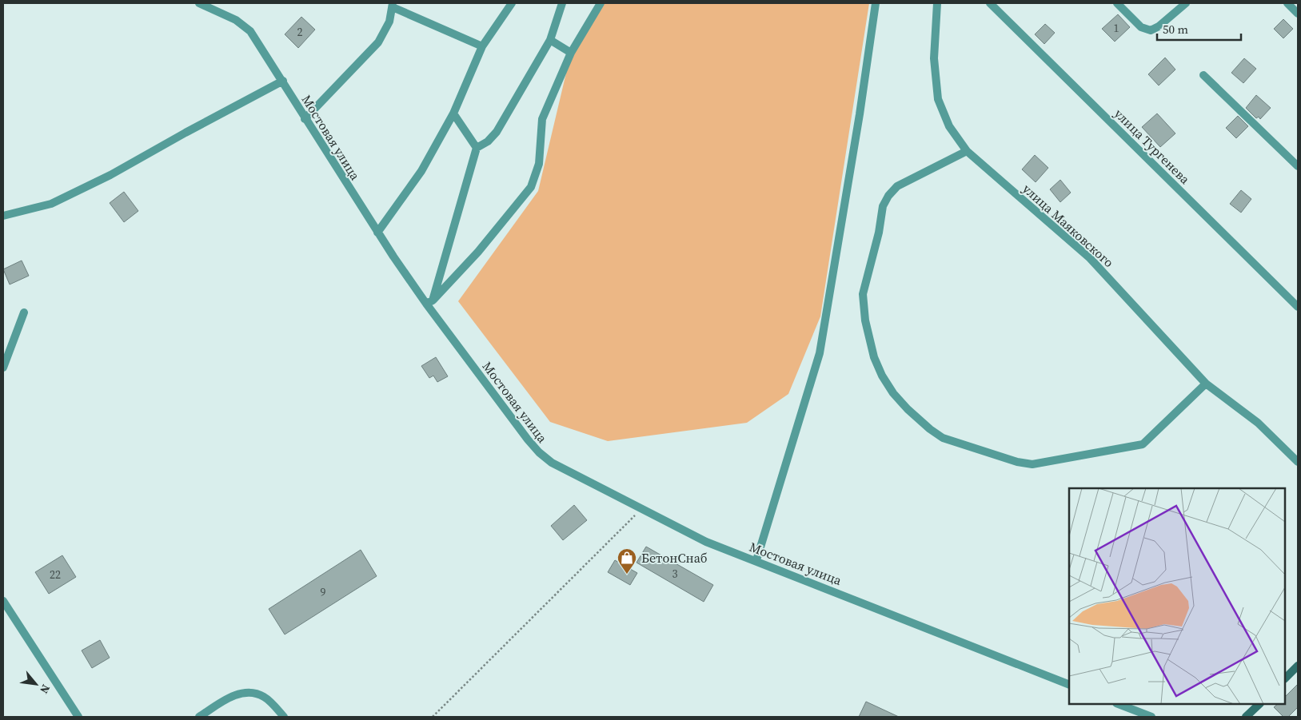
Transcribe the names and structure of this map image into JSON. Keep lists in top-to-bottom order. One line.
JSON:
{"streets":{"street":["Мостовая улица","улица Тургенева","улица Маяковского"]},"places":{"shop":["БетонСнаб"]},"house_numbers":["1","2","3","22","9"],"scale_bar":"50 m","north":"bottom right"}
